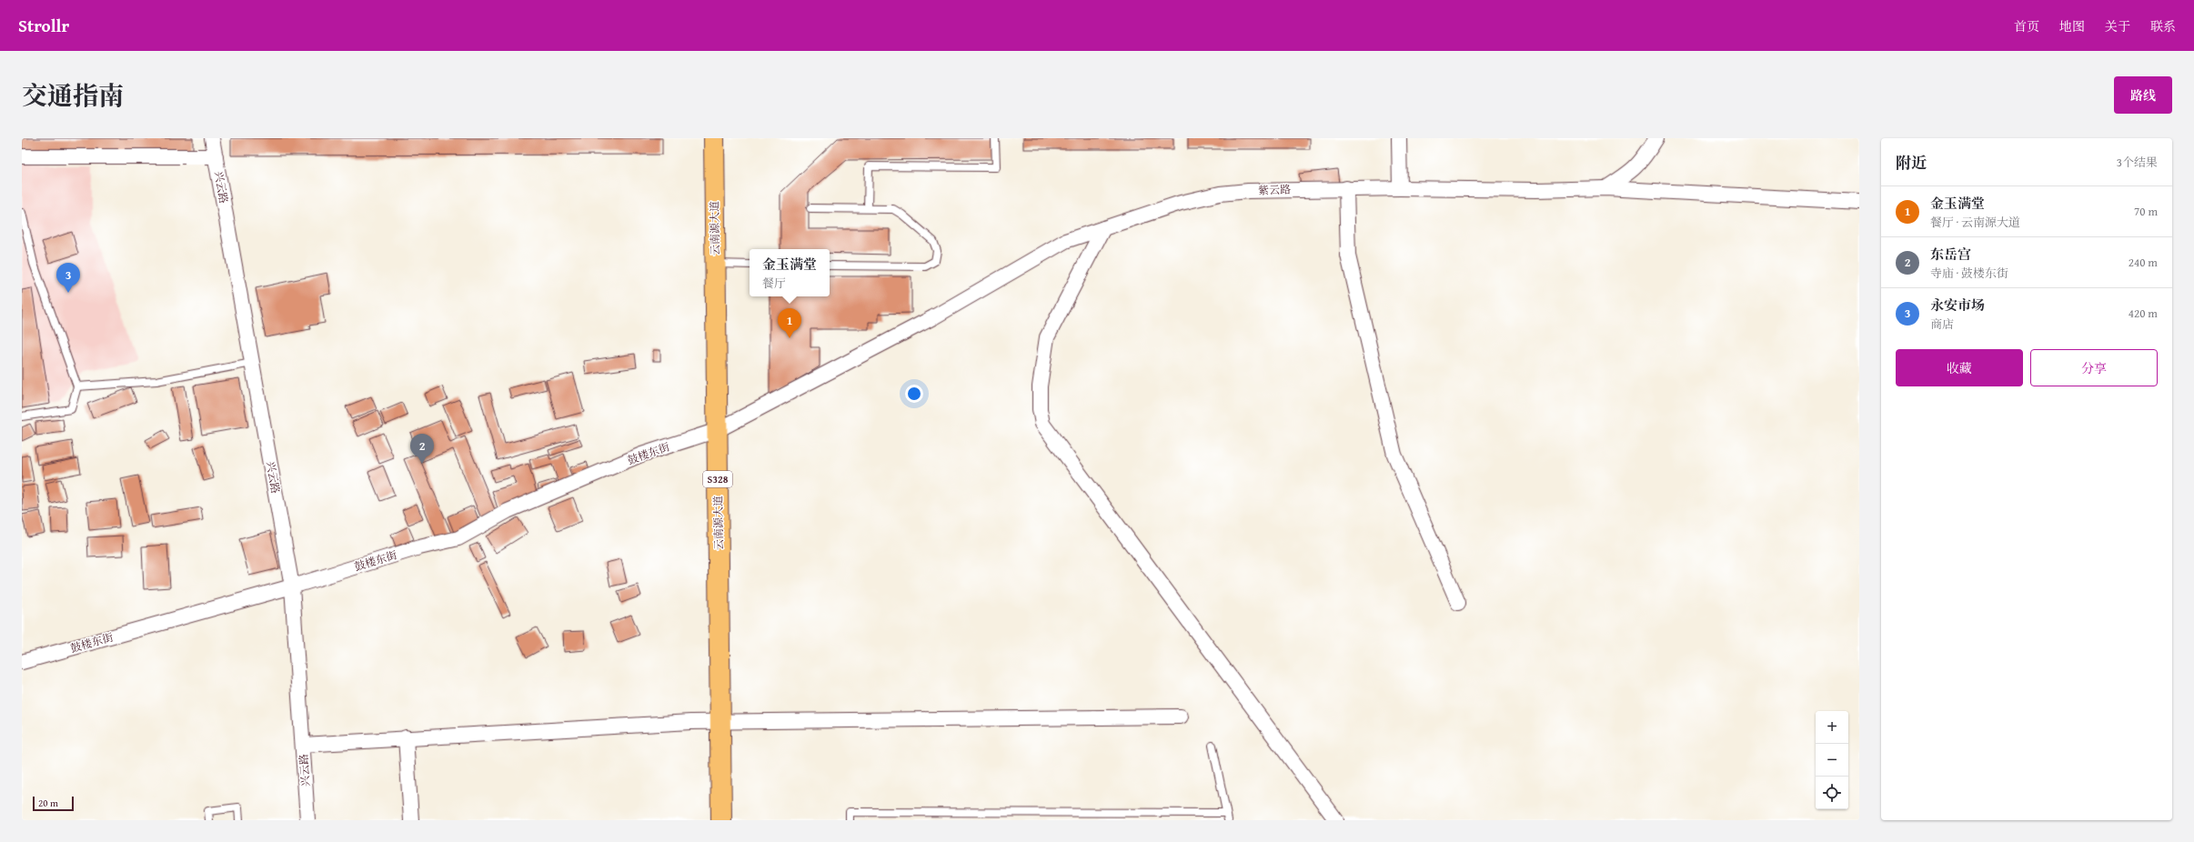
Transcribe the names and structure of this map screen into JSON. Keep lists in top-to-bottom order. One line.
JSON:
{"streets":{"main road":["云南源大道","S328"],"street":["兴云路","紫云路","鼓楼东街"]},"crossings":[["兴云路","鼓楼东街"],["紫云路","云南源大道"],["紫云路","鼓楼东街"],["云南源大道","鼓楼东街"]],"scale_bar":"20 m","page":{"header":"Strollr","nav":["首页","地图","关于","联系"],"title":"交通指南","buttons":["路线",["收藏","分享"]],"heading":["附近","3个结果"],"list":[{"mark":"1","name":"金玉满堂","note":"餐厅 · 云南源大道","value":"70 m"},{"mark":"2","name":"东岳宫","note":"寺庙 · 鼓楼东街","value":"240 m"},{"mark":"3","name":"永安市场","note":"商店","value":"420 m"}],"popup":["金玉满堂","餐厅"],"pins":["3","1","2"],"map_buttons":["+","−"],"scale":"20 m"}}
